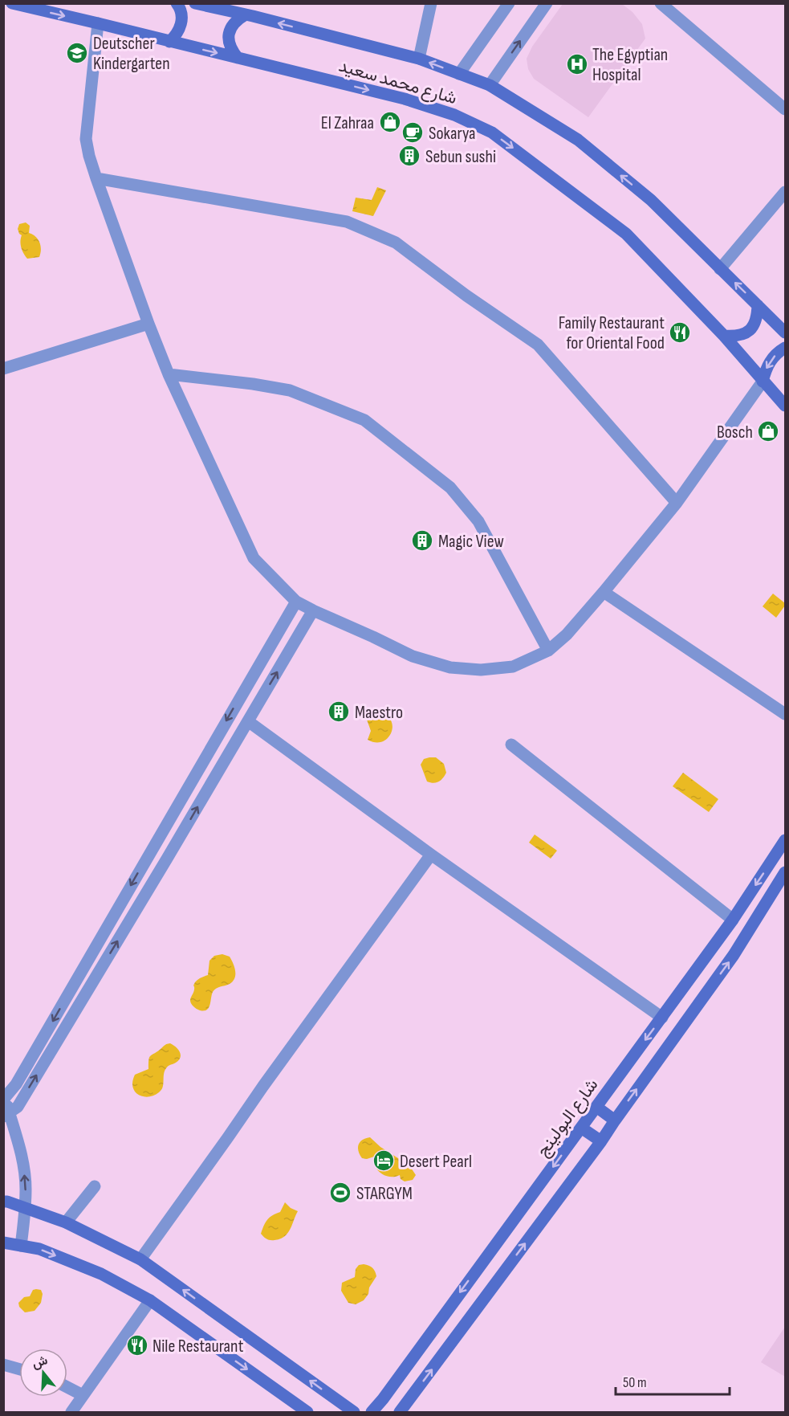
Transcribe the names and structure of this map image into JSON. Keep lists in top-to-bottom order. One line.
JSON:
{"streets":{"street":["شارع محمد سعيد","شارع البولينج"]},"places":{"school or university":["Deutscher Kindergarten"],"hospital":["The Egyptian Hospital"],"shop":["El Zahraa","Bosch"],"cafe":["Sokarya"],"building":["Sebun sushi","Magic View","Maestro"],"restaurant":["Family Restaurant for Oriental Food","Nile Restaurant"],"hotel":["Desert Pearl"],"sports":["STARGYM"]},"scale_bar":"50 m","north":"top"}
